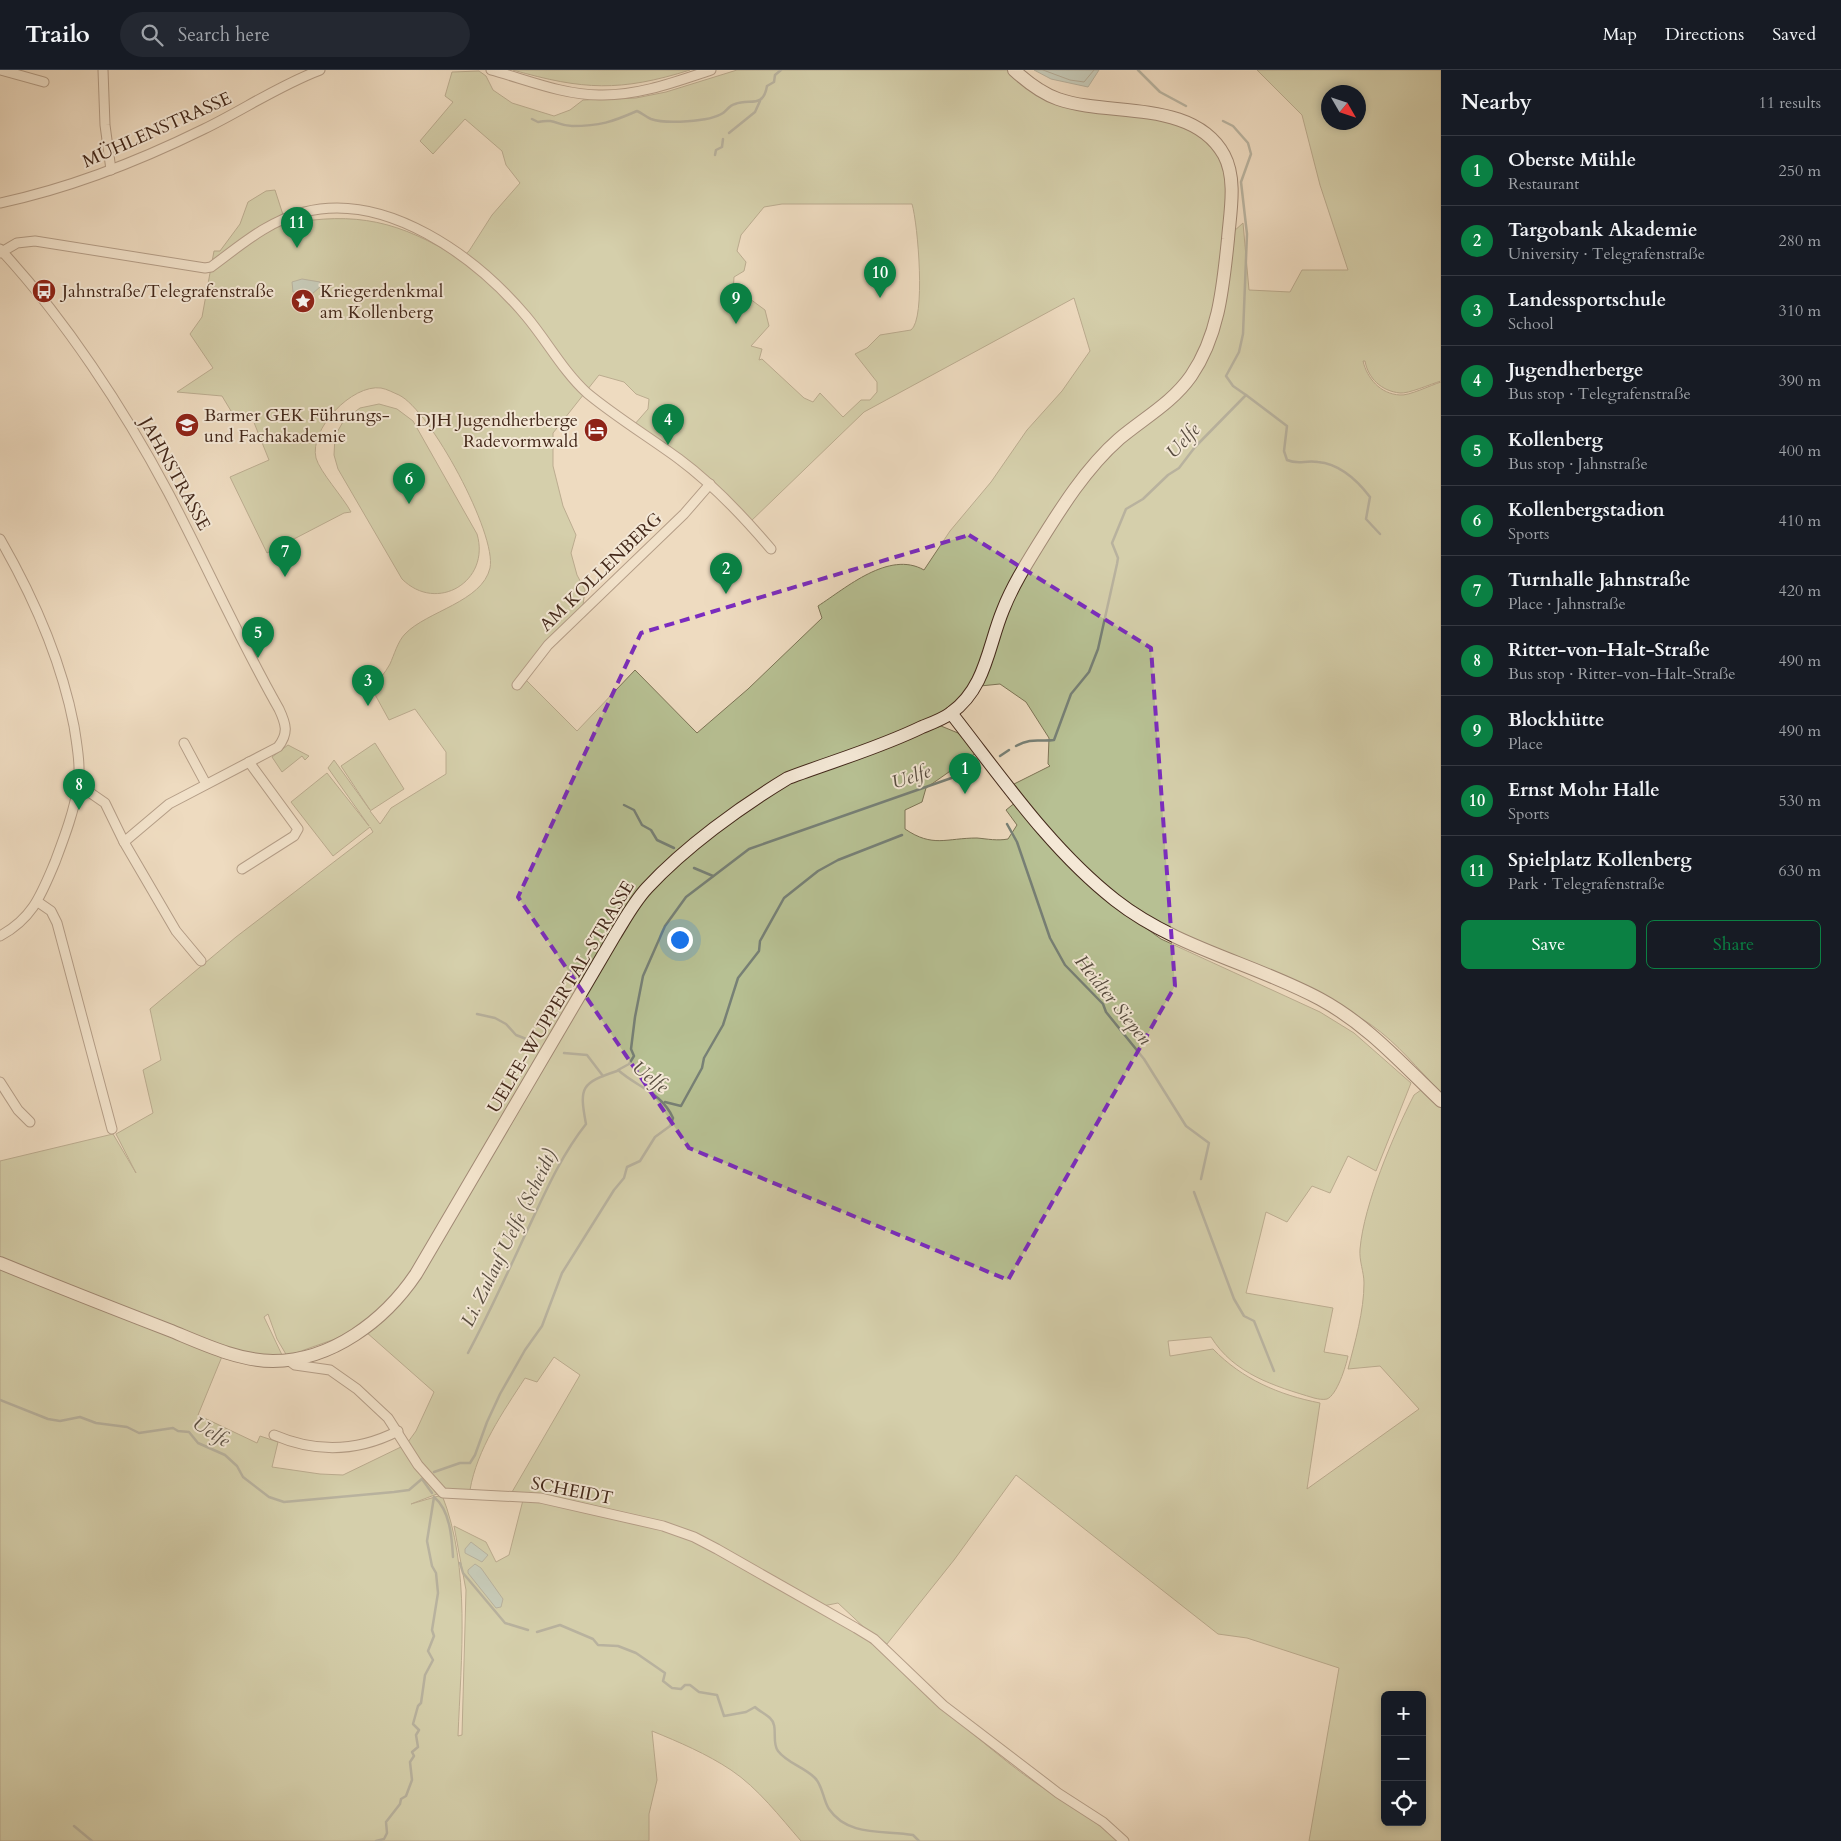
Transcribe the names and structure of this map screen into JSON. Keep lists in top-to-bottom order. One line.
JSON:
{"streets":{"main road":["UELFE-WUPPERTAL-STRASSE"],"street":["MÜHLENSTRASSE","JAHNSTRASSE","AM KOLLENBERG","SCHEIDT"]},"water":["Uelfe","Heidter Siepen","Li. Zulauf Uelfe (Scheidt)"],"places":{"bus stop":["Jahnstraße/Telegrafenstraße"],"place":["Kriegerdenkmal am Kollenberg"],"school or university":["Barmer GEK Führungs- und Fachakademie"],"hotel":["DJH Jugendherberge Radevormwald"]},"north":"bottom right","page":{"header":"Trailo","search":"Search here","nav":["Map","Directions","Saved"],"heading":["Nearby","11 results"],"list":[{"mark":"1","name":"Oberste Mühle","note":"Restaurant","value":"250 m"},{"mark":"2","name":"Targobank Akademie","note":"University · Telegrafenstraße","value":"280 m"},{"mark":"3","name":"Landessportschule","note":"School","value":"310 m"},{"mark":"4","name":"Jugendherberge","note":"Bus stop · Telegrafenstraße","value":"390 m"},{"mark":"5","name":"Kollenberg","note":"Bus stop · Jahnstraße","value":"400 m"},{"mark":"6","name":"Kollenbergstadion","note":"Sports","value":"410 m"},{"mark":"7","name":"Turnhalle Jahnstraße","note":"Place · Jahnstraße","value":"420 m"},{"mark":"8","name":"Ritter-von-Halt-Straße","note":"Bus stop · Ritter-von-Halt-Straße","value":"490 m"},{"mark":"9","name":"Blockhütte","note":"Place","value":"490 m"},{"mark":"10","name":"Ernst Mohr Halle","note":"Sports","value":"530 m"},{"mark":"11","name":"Spielplatz Kollenberg","note":"Park · Telegrafenstraße","value":"630 m"}],"pins":["11","10","9","4","6","7","2","5","3","1","8"],"buttons":["Save","Share"],"map_buttons":["+","−"]}}
